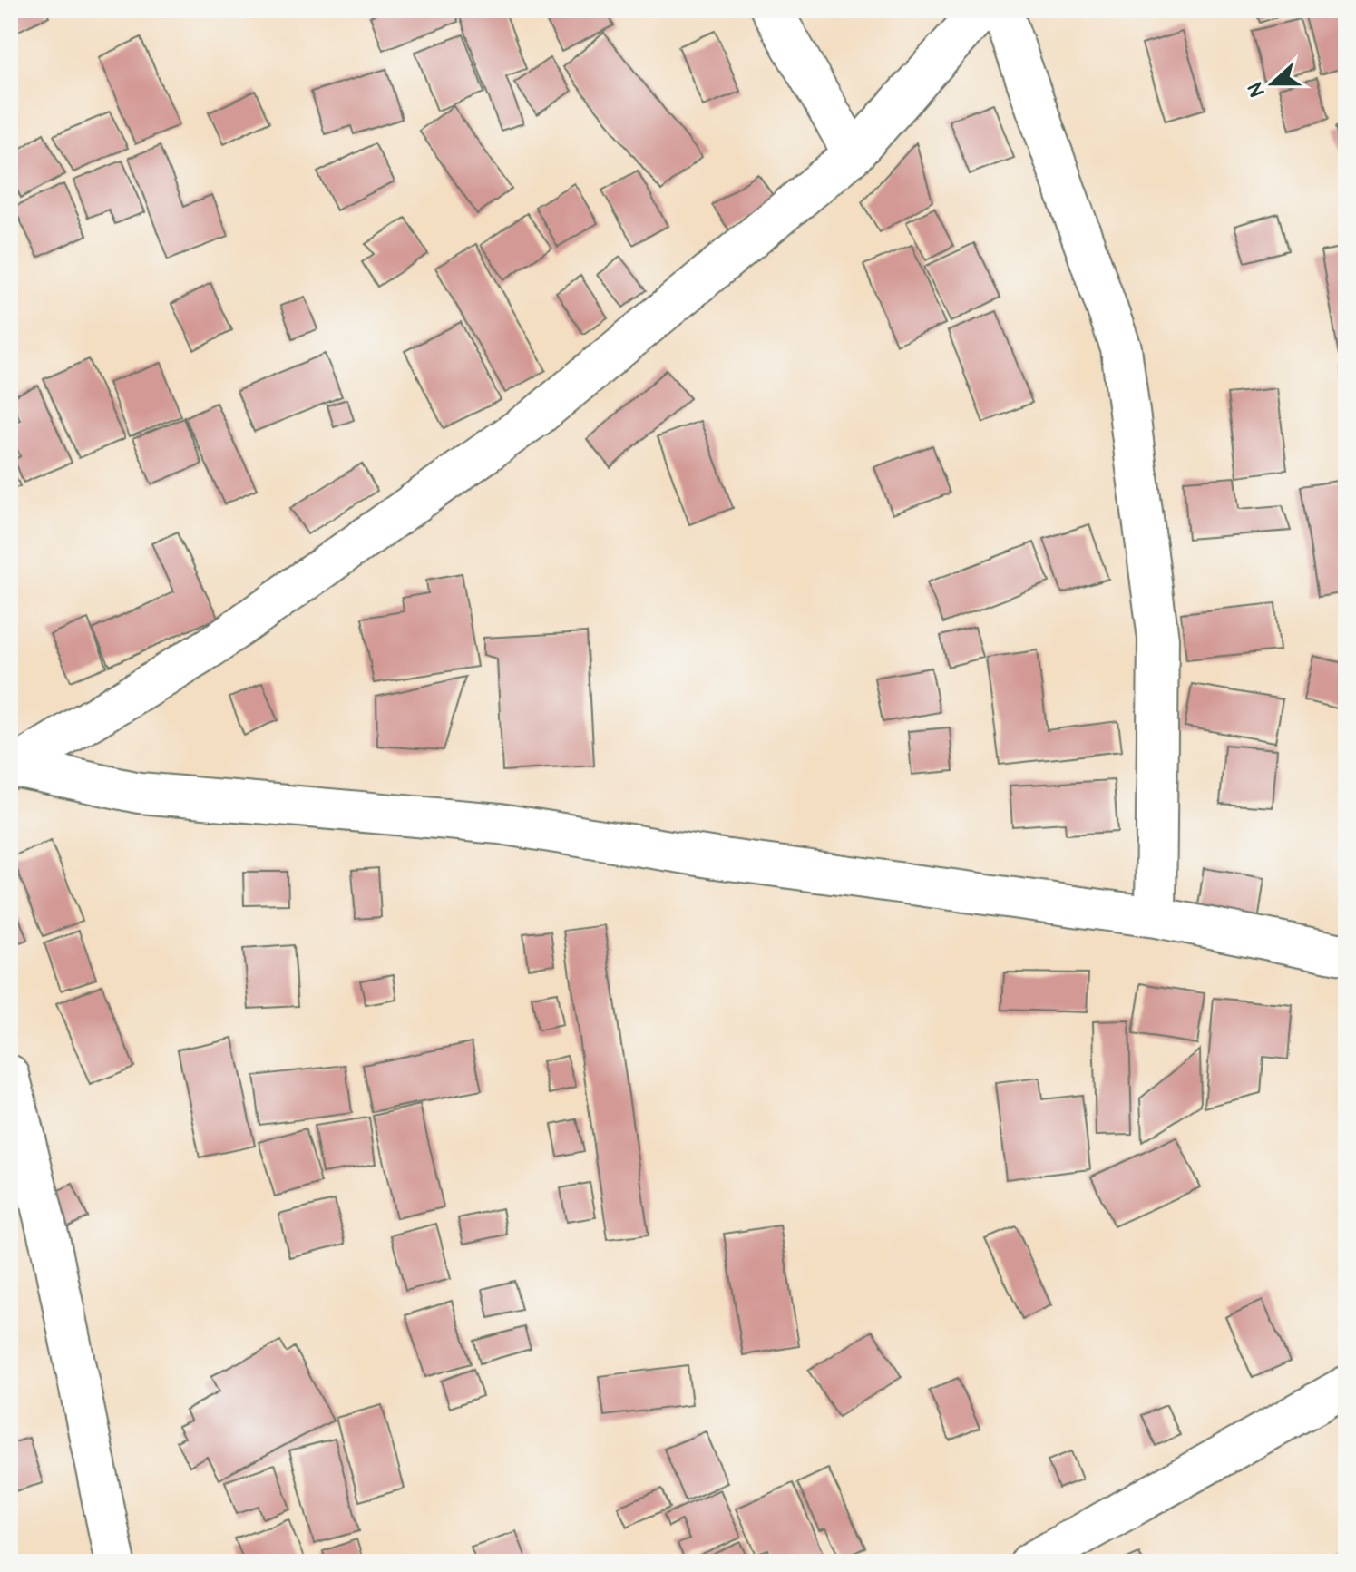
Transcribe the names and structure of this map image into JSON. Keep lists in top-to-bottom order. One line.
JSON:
{"north":"left"}
